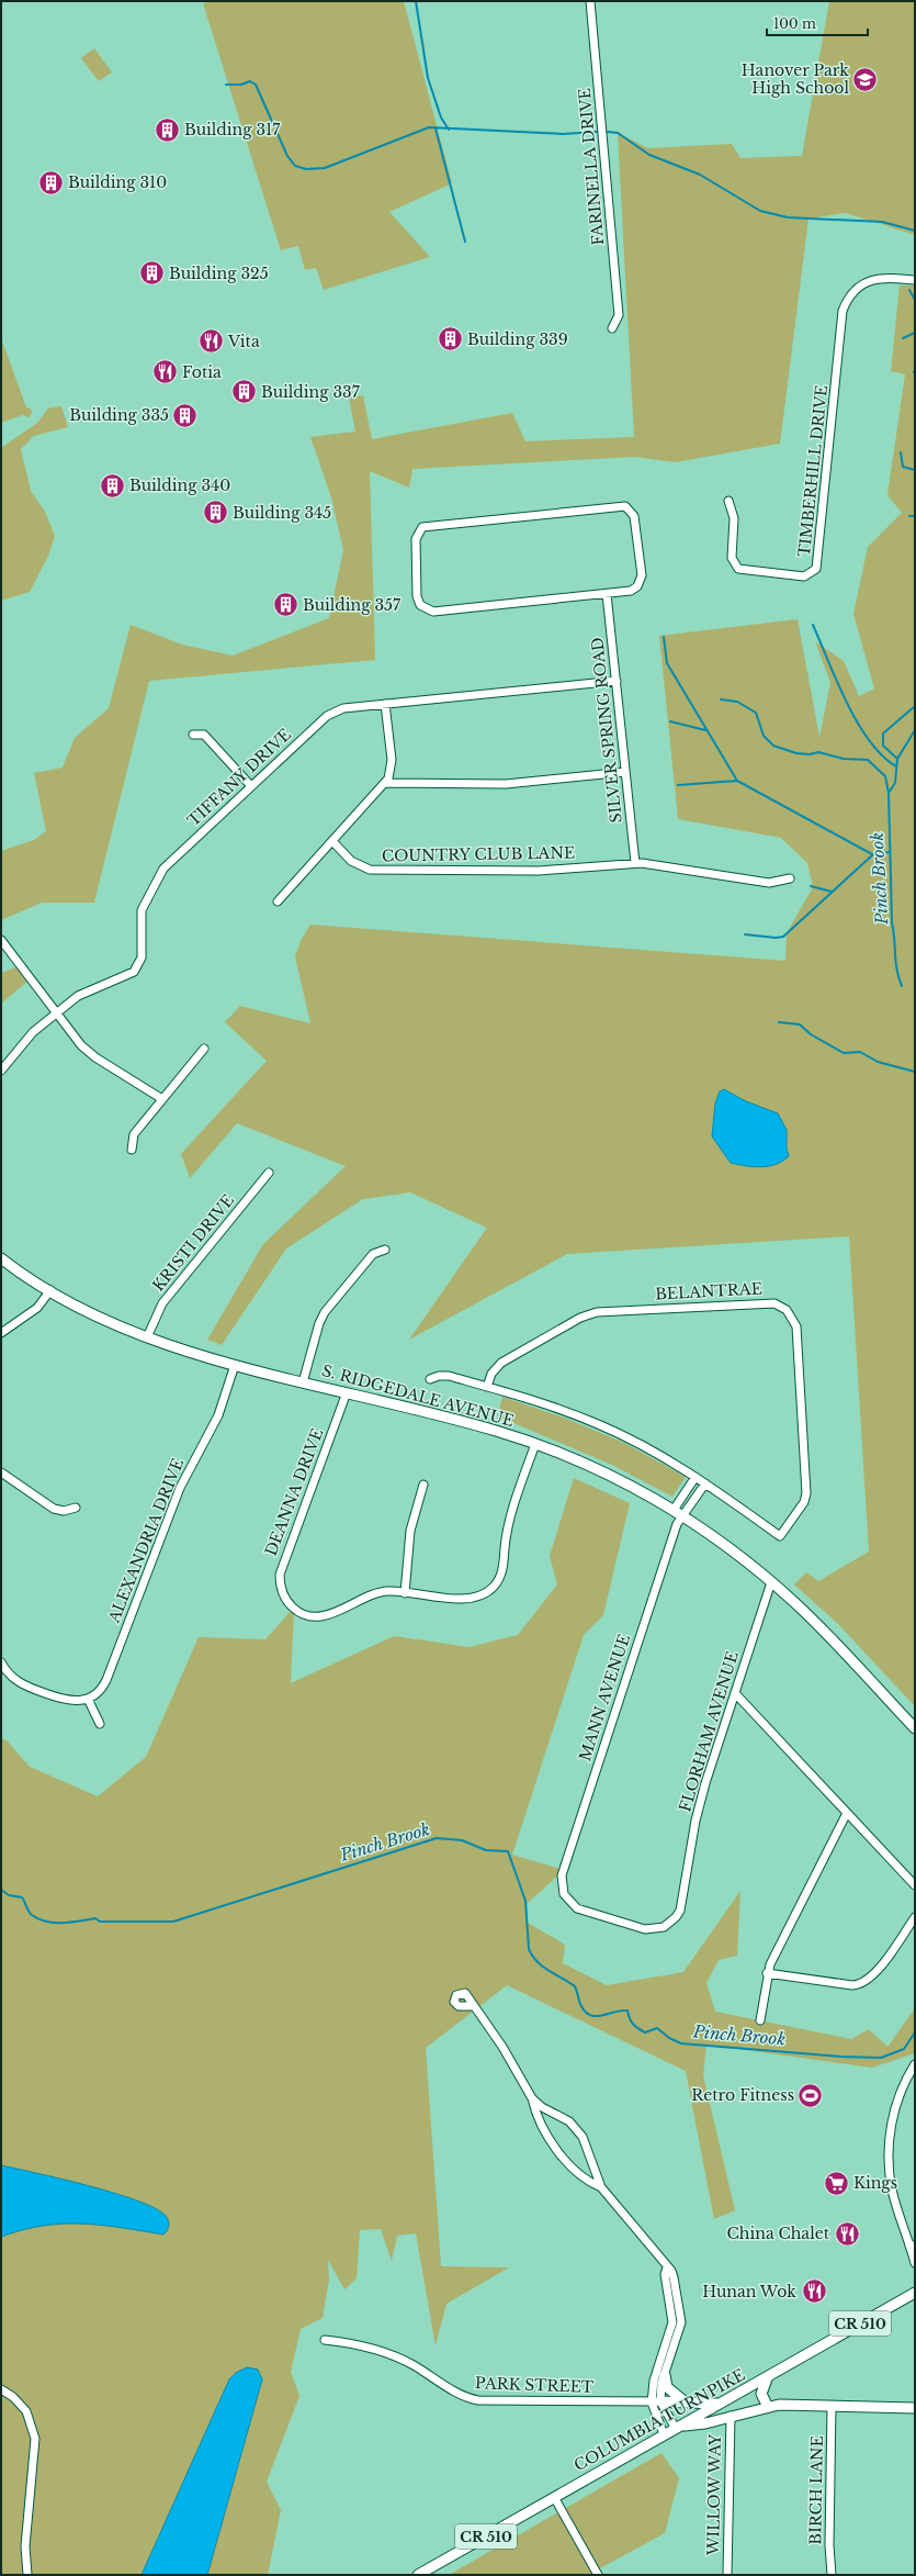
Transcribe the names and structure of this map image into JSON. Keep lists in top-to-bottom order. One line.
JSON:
{"streets":{"main road":["S. RIDGEDALE AVENUE","CR 510","COLUMBIA TURNPIKE"],"street":["FARINELLA DRIVE","TIMBERHILL DRIVE","SILVER SPRING ROAD","TIFFANY DRIVE","COUNTRY CLUB LANE","KRISTI DRIVE","BELANTRAE","DEANNA DRIVE","ALEXANDRIA DRIVE","MANN AVENUE","FLORHAM AVENUE","PARK STREET","BIRCH LANE","WILLOW WAY"]},"crossings":[["SILVER SPRING ROAD","TIFFANY DRIVE"],["SILVER SPRING ROAD","COUNTRY CLUB LANE"],["KRISTI DRIVE","S. RIDGEDALE AVENUE"],["S. RIDGEDALE AVENUE","DEANNA DRIVE"],["S. RIDGEDALE AVENUE","ALEXANDRIA DRIVE"],["S. RIDGEDALE AVENUE","MANN AVENUE"],["S. RIDGEDALE AVENUE","FLORHAM AVENUE"],["MANN AVENUE","FLORHAM AVENUE"]],"water":["Pinch Brook"],"places":{"school or university":["Hanover Park High School"],"building":["Building 317","Building 310","Building 325","Building 339","Building 337","Building 335","Building 340","Building 345","Building 357"],"restaurant":["Vita","Fotia","China Chalet","Hunan Wok"],"sports":["Retro Fitness"],"supermarket":["Kings"]},"scale_bar":"100 m"}
